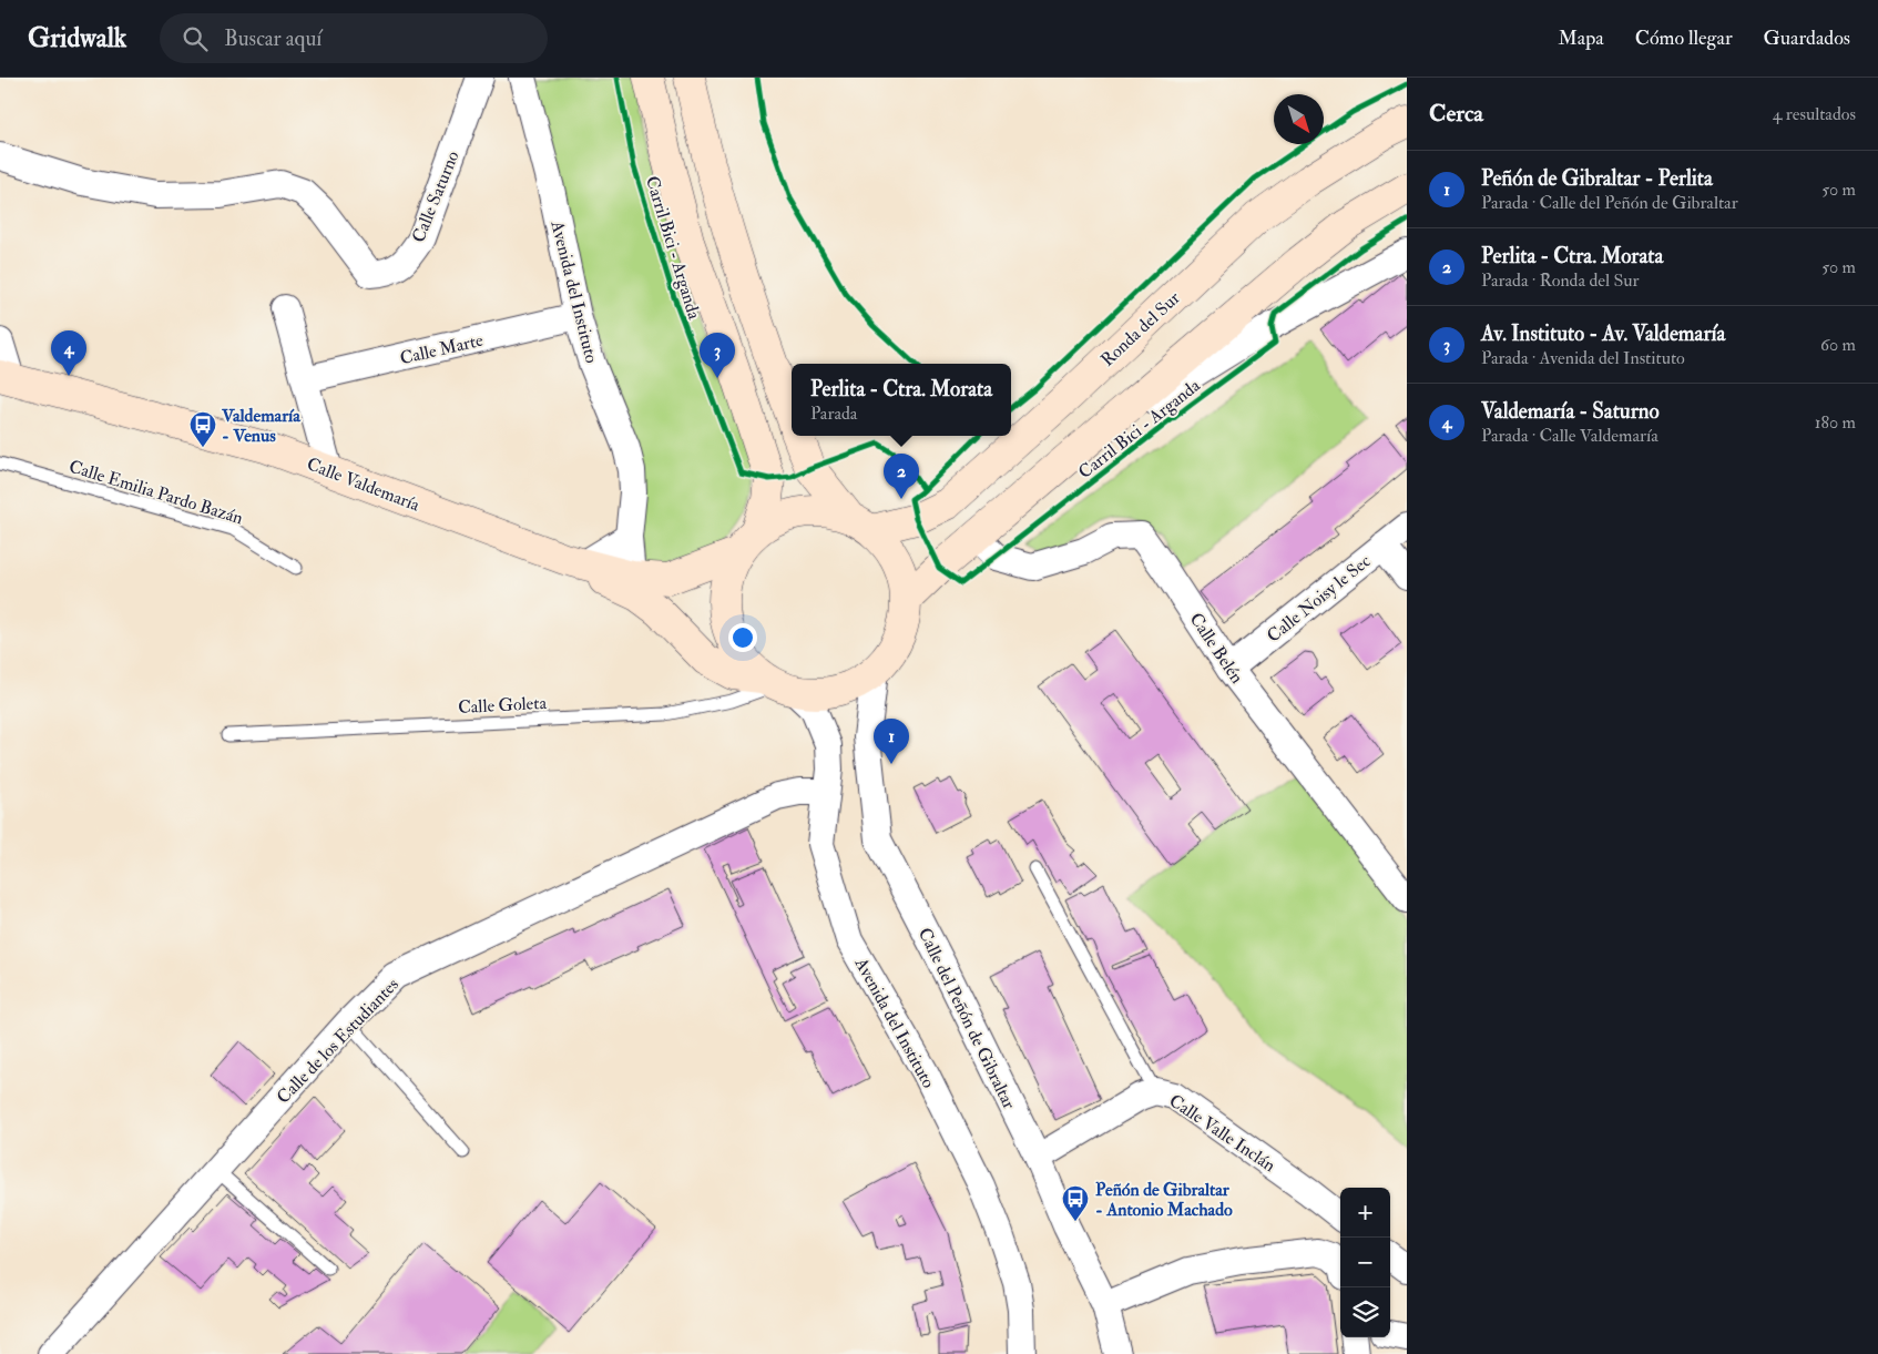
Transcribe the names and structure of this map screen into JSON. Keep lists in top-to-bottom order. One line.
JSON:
{"streets":{"main road":["Ronda del Sur","Calle Valdemaría"],"street":["Calle Saturno","Avenida del Instituto","Calle Marte","Calle Noisy le Sec","Calle Belén","Calle del Peñón de Gibraltar","Calle de los Estudiantes","Calle Valle Inclán"],"lane":["Calle Emilia Pardo Bazán","Calle Goleta"],"cycle path":["Carril Bici - Arganda"]},"crossings":[["Avenida del Instituto","Ronda del Sur"],["Avenida del Instituto","Calle Marte"],["Avenida del Instituto","Calle Valdemaría"],["Avenida del Instituto","Calle Goleta"],["Avenida del Instituto","Calle del Peñón de Gibraltar"],["Avenida del Instituto","Calle de los Estudiantes"],["Ronda del Sur","Calle Valdemaría"],["Ronda del Sur","Calle Goleta"],["Ronda del Sur","Calle del Peñón de Gibraltar"],["Calle Valdemaría","Calle Goleta"],["Calle Valdemaría","Calle del Peñón de Gibraltar"],["Calle Noisy le Sec","Calle Belén"],["Calle Goleta","Calle del Peñón de Gibraltar"],["Calle del Peñón de Gibraltar","Calle Valle Inclán"]],"places":{"bus stop":["Valdemaría - Venus","Peñón de Gibraltar - Antonio Machado"]},"north":"bottom right","page":{"header":"Gridwalk","search":"Buscar aquí","nav":["Mapa","Cómo llegar","Guardados"],"heading":["Cerca","4 resultados"],"list":[{"mark":"1","name":"Peñón de Gibraltar - Perlita","note":"Parada · Calle del Peñón de Gibraltar","value":"50 m"},{"mark":"2","name":"Perlita - Ctra. Morata","note":"Parada · Ronda del Sur","value":"50 m"},{"mark":"3","name":"Av. Instituto - Av. Valdemaría","note":"Parada · Avenida del Instituto","value":"60 m"},{"mark":"4","name":"Valdemaría - Saturno","note":"Parada · Calle Valdemaría","value":"180 m"}],"pins":["4","3","2","1"],"popup":["Perlita - Ctra. Morata","Parada"],"map_buttons":["+","−"]}}
